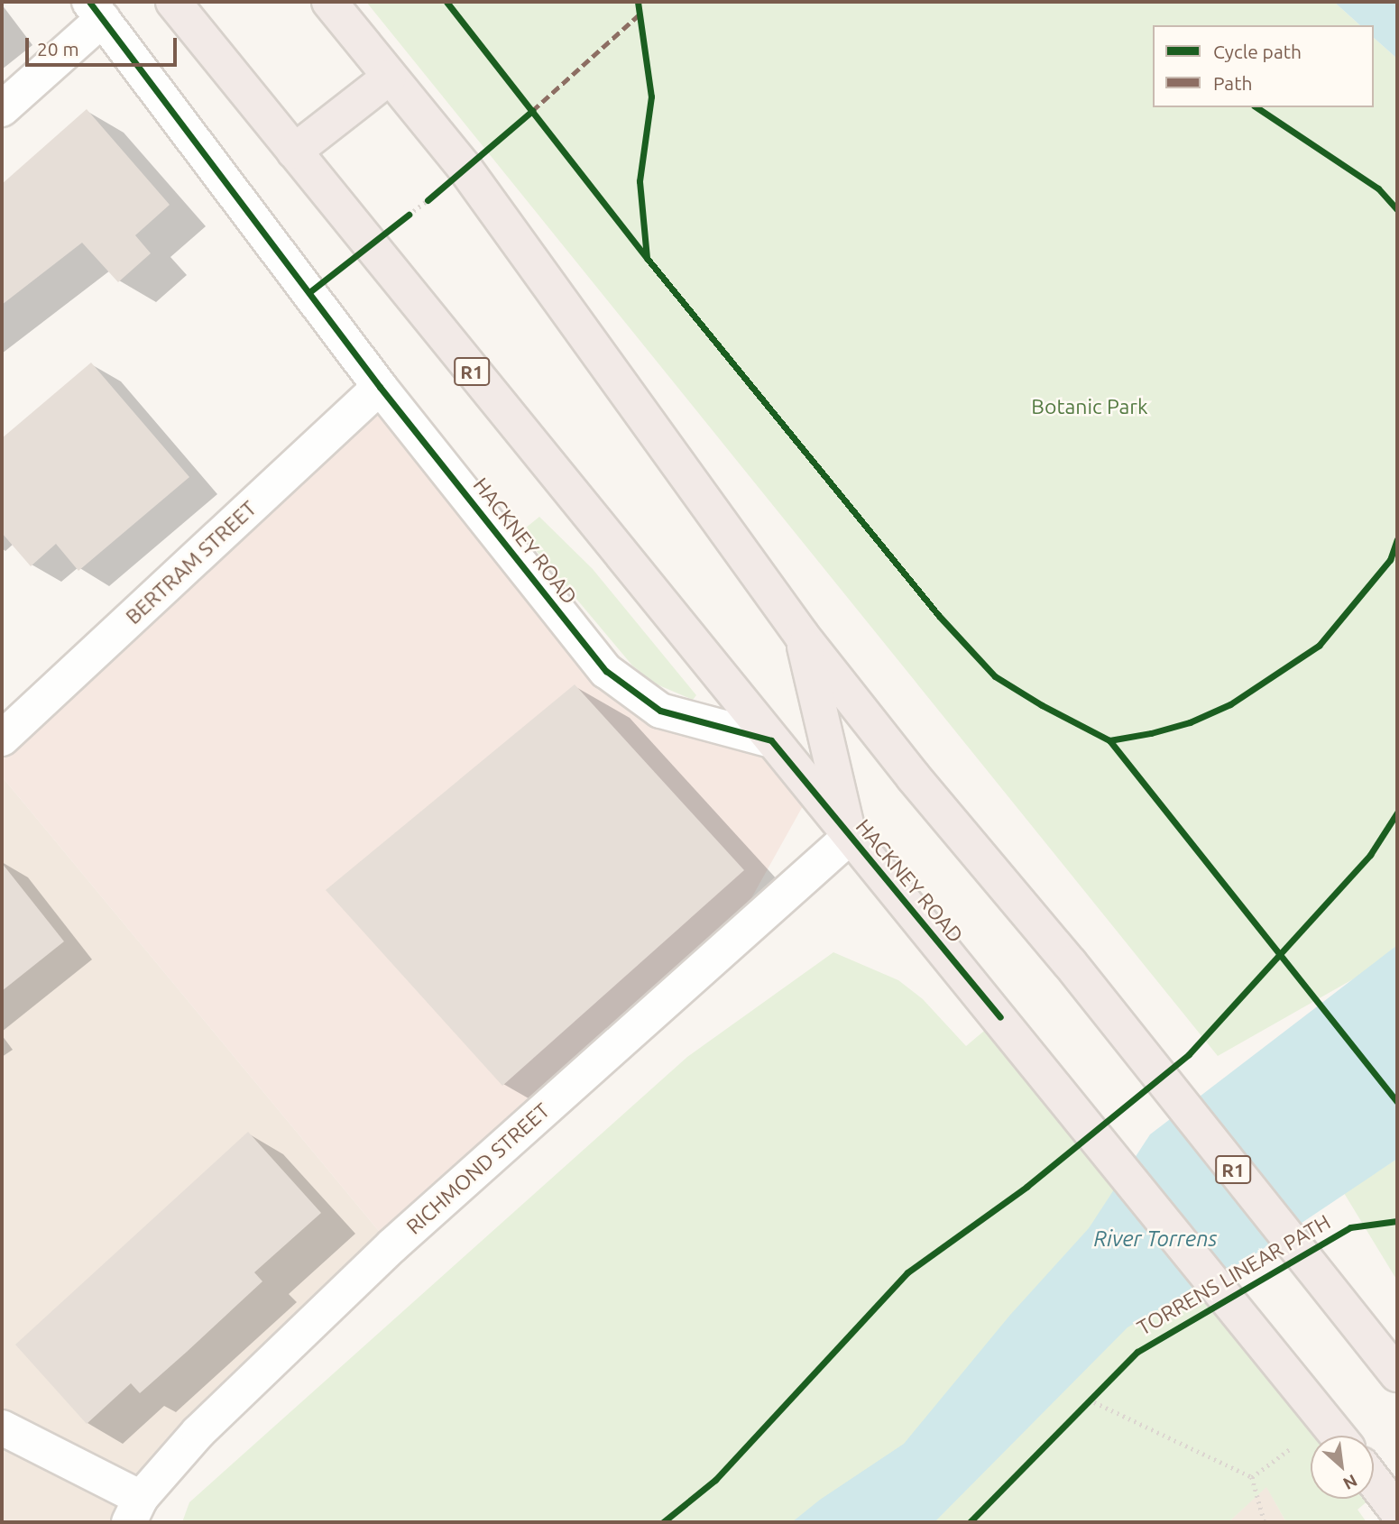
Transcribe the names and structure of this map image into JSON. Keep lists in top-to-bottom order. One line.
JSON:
{"streets":{"highway":["R1","HACKNEY ROAD"],"street":["BERTRAM STREET","RICHMOND STREET"],"cycle path":["TORRENS LINEAR PATH"]},"crossings":[["HACKNEY ROAD","BERTRAM STREET"],["HACKNEY ROAD","RICHMOND STREET"]],"water":["River Torrens"],"parks":["Botanic Park"],"legend":["Cycle path","Path"],"scale_bar":"20 m","north":"bottom right"}
